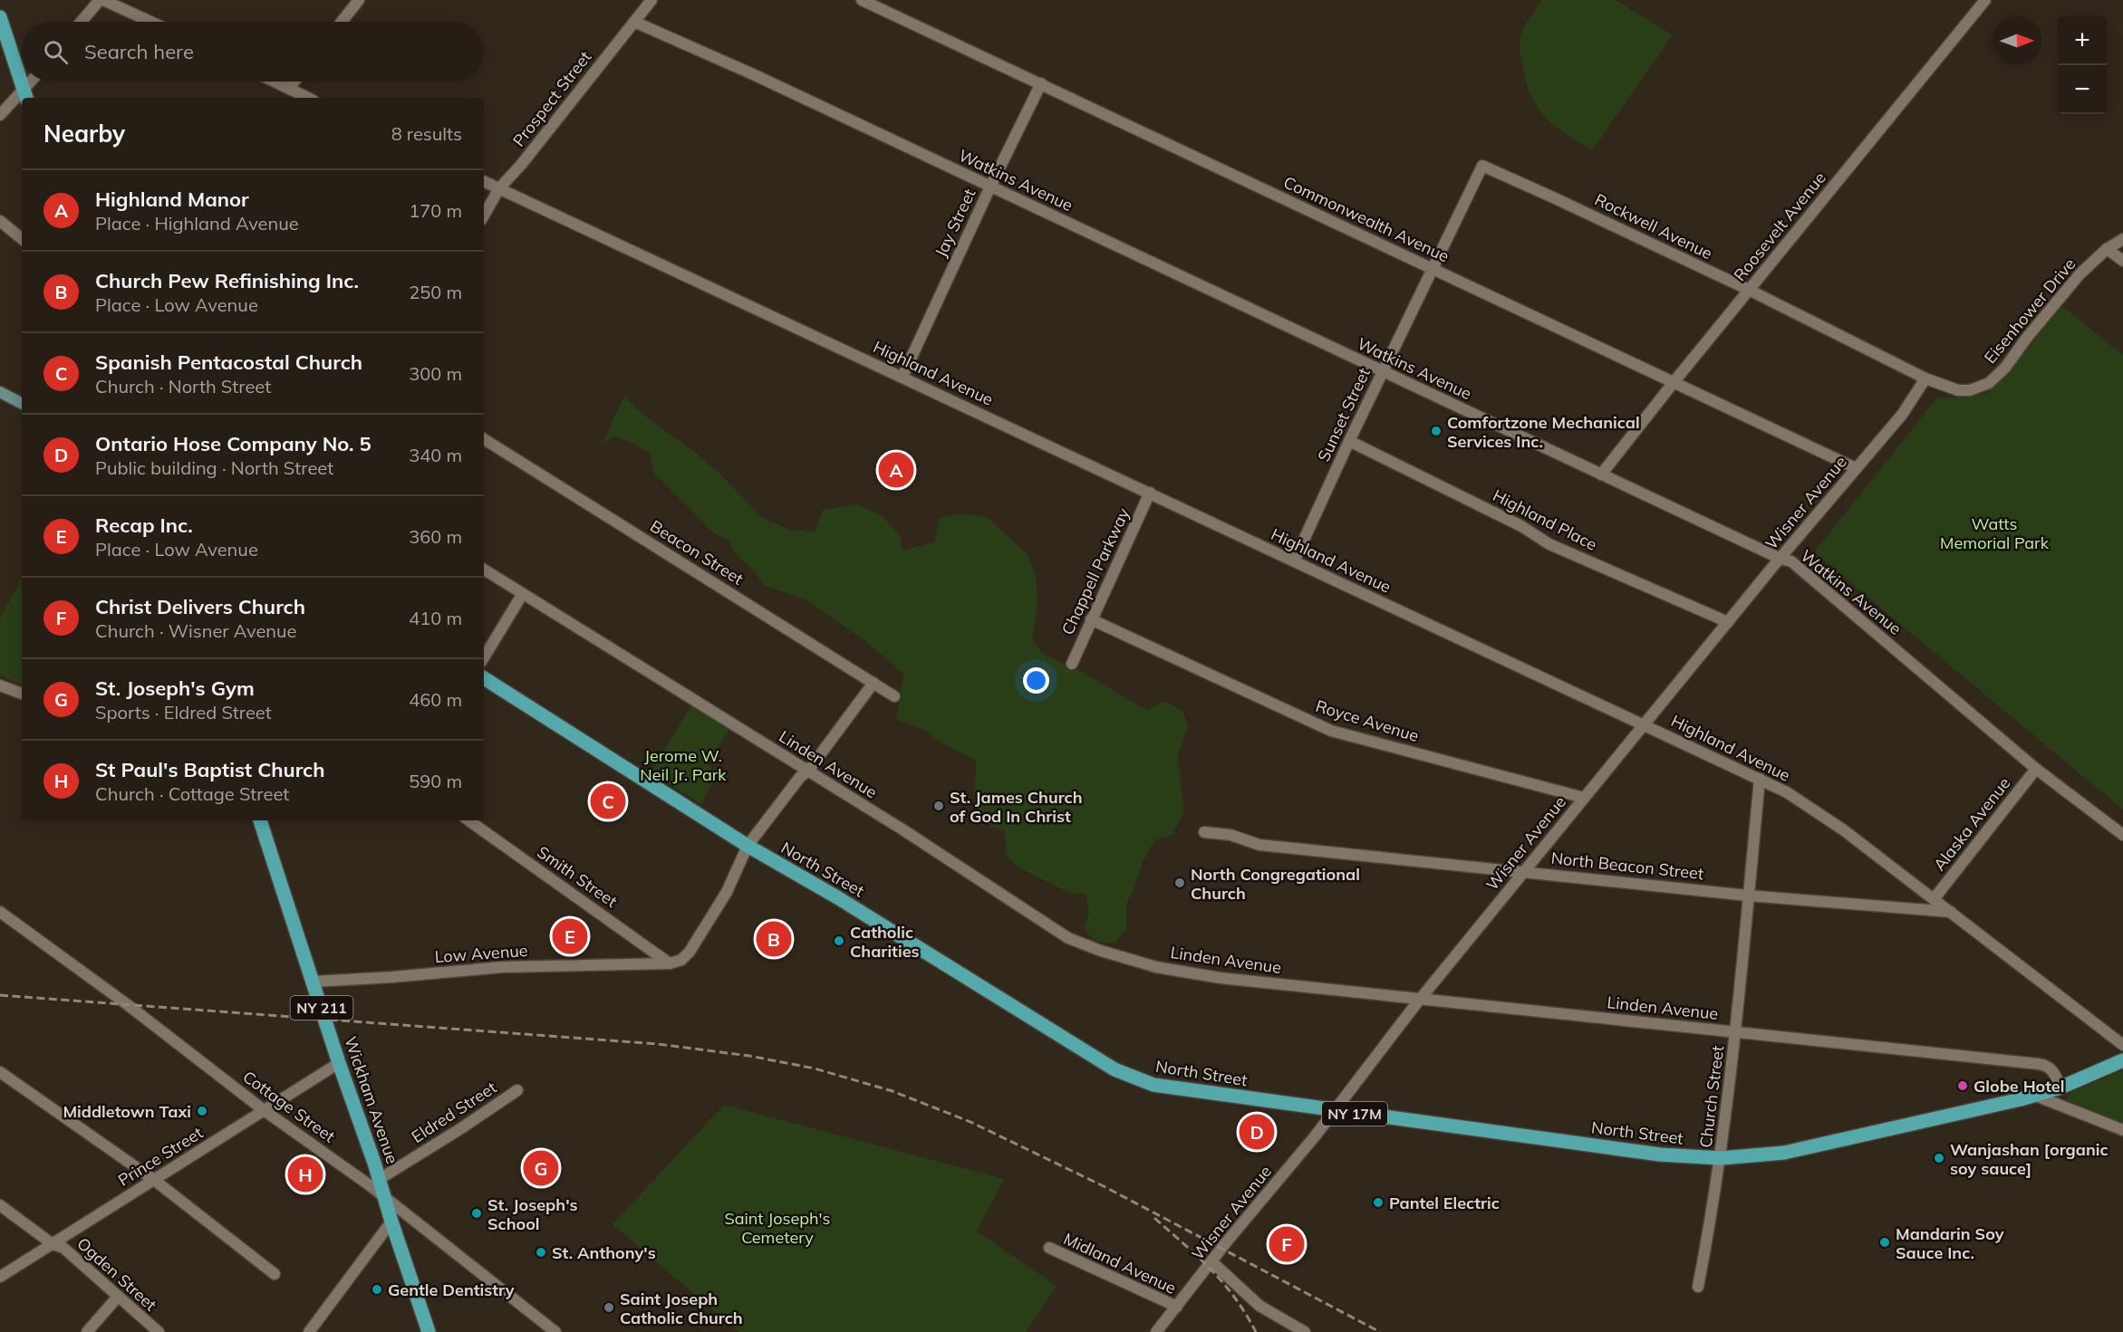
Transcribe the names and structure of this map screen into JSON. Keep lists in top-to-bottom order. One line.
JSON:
{"streets":{"main road":["North Street","NY 211","Wickham Avenue","NY 17M"],"street":["Prospect Street","Watkins Avenue","Commonwealth Avenue","Jay Street","Rockwell Avenue","Roosevelt Avenue","Eisenhower Drive","Highland Avenue","Sunset Street","Wisner Avenue","Highland Place","Beacon Street","Chappell Parkway","Royce Avenue","Linden Avenue","Alaska Avenue","North Beacon Street","Smith Street","Low Avenue","Church Street","Cottage Street","Eldred Street","Prince Street","Midland Avenue","Ogden Street"]},"crossings":[["Prospect Street","Watkins Avenue"],["Prospect Street","Highland Avenue"],["Watkins Avenue","Jay Street"],["Watkins Avenue","Roosevelt Avenue"],["Watkins Avenue","Sunset Street"],["Watkins Avenue","Wisner Avenue"],["Watkins Avenue","Alaska Avenue"],["Commonwealth Avenue","Jay Street"],["Commonwealth Avenue","Roosevelt Avenue"],["Commonwealth Avenue","Sunset Street"],["Commonwealth Avenue","Wisner Avenue"],["Jay Street","Highland Avenue"],["Rockwell Avenue","Roosevelt Avenue"],["Rockwell Avenue","Eisenhower Drive"],["Rockwell Avenue","Sunset Street"],["Rockwell Avenue","Wisner Avenue"],["Eisenhower Drive","Wisner Avenue"],["Highland Avenue","Sunset Street"],["Highland Avenue","Wisner Avenue"],["Highland Avenue","Chappell Parkway"],["Highland Avenue","Alaska Avenue"],["Highland Avenue","North Beacon Street"],["Highland Avenue","Church Street"],["Sunset Street","Highland Place"],["Wisner Avenue","Highland Place"],["Wisner Avenue","Royce Avenue"],["Wisner Avenue","Linden Avenue"],["Wisner Avenue","North Beacon Street"],["Wisner Avenue","North Street"],["Wisner Avenue","Midland Avenue"],["Chappell Parkway","Royce Avenue"],["Linden Avenue","Church Street"],["Linden Avenue","NY 17M"],["North Beacon Street","Church Street"],["North Street","Church Street"],["North Street","NY 17M"],["Smith Street","Low Avenue"],["Low Avenue","Wickham Avenue"],["Wickham Avenue","Cottage Street"],["Wickham Avenue","Eldred Street"],["Wickham Avenue","Prince Street"],["Cottage Street","Prince Street"],["Prince Street","Ogden Street"]],"parks":["Watts Memorial Park","Jerome W. Neil Jr. Park","Saint Joseph's Cemetery"],"places":["Comfortzone Mechanical Services Inc.","St. James Church of God In Christ","North Congregational Church","Catholic Charities","Globe Hotel","Middletown Taxi","Wanjashan [organic soy sauce]","Pantel Electric","St. Joseph's School","Mandarin Soy Sauce Inc.","St. Anthony's","Gentle Dentistry","Saint Joseph Catholic Church"],"north":"right","page":{"map_buttons":["+","−"],"search":"Search here","heading":["Nearby","8 results"],"list":[{"mark":"A","name":"Highland Manor","note":"Place · Highland Avenue","value":"170 m"},{"mark":"B","name":"Church Pew Refinishing Inc.","note":"Place · Low Avenue","value":"250 m"},{"mark":"C","name":"Spanish Pentacostal Church","note":"Church · North Street","value":"300 m"},{"mark":"D","name":"Ontario Hose Company No. 5","note":"Public building · North Street","value":"340 m"},{"mark":"E","name":"Recap Inc.","note":"Place · Low Avenue","value":"360 m"},{"mark":"F","name":"Christ Delivers Church","note":"Church · Wisner Avenue","value":"410 m"},{"mark":"G","name":"St. Joseph's Gym","note":"Sports · Eldred Street","value":"460 m"},{"mark":"H","name":"St Paul's Baptist Church","note":"Church · Cottage Street","value":"590 m"}],"pins":["A","C","E","B","D","G","H","F"]}}
